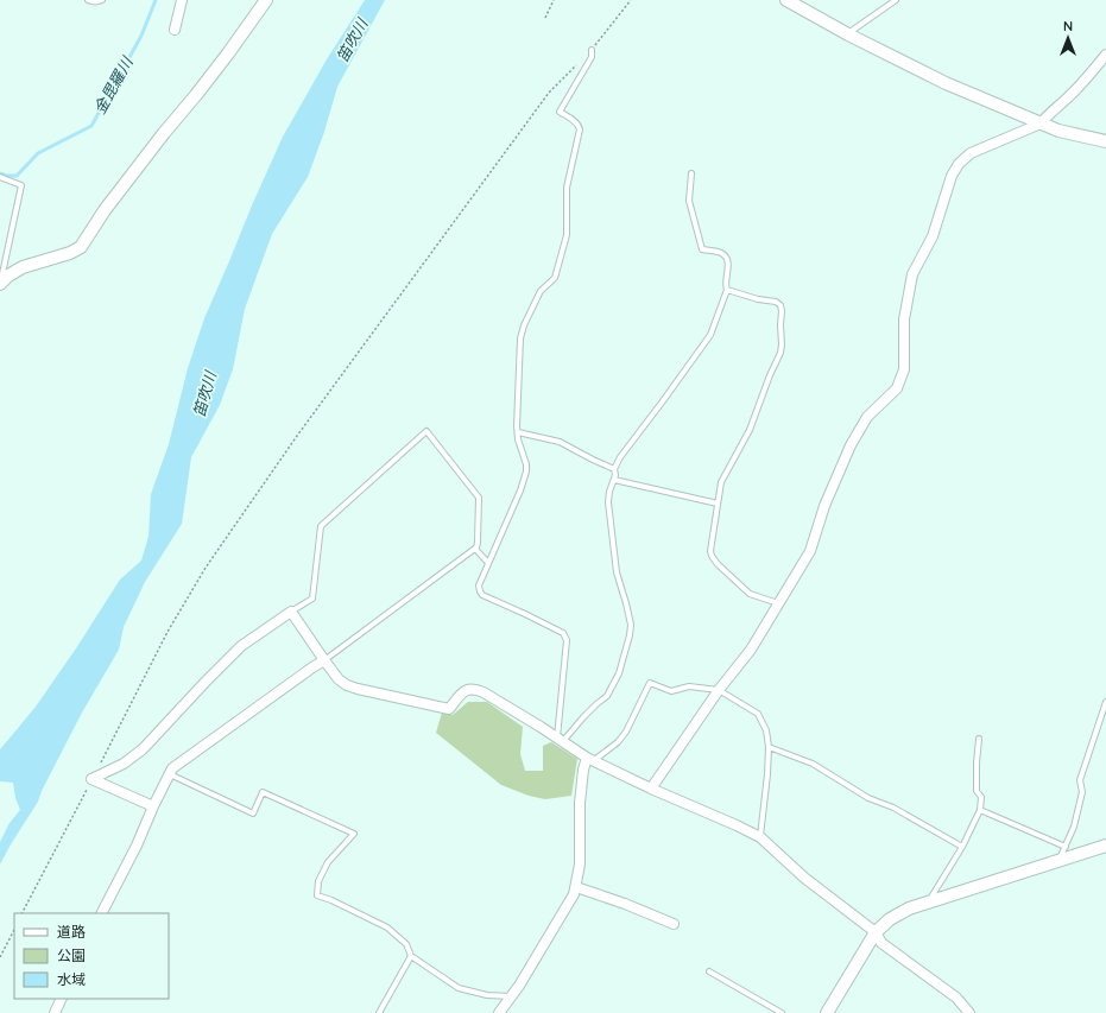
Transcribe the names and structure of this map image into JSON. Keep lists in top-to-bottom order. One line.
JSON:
{"water":["笛吹川","金毘羅川"],"legend":["道路","公園","水域"],"north":"top"}
